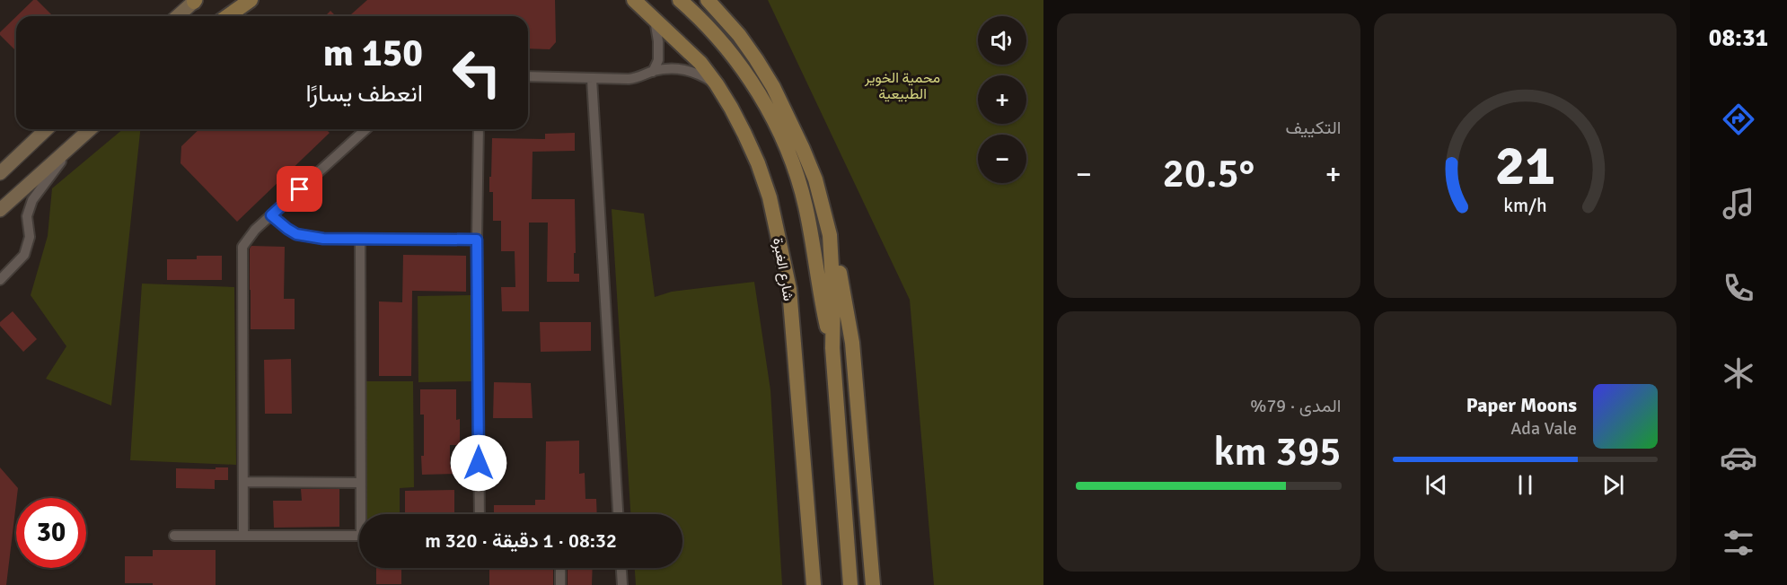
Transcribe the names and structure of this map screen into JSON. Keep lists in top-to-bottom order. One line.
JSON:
{"streets":{"main road":["شارع الغبرة"]},"parks":["محمية الخوير الطبيعية"],"page":{"tabs":"08:31","tile":["التكييف",["المدى · 79%","395 km"]],"map_buttons":["+","−"],"turn":["150 m","انعطف يسارًا"],"heat":["−","20.5°","+"],"song":["Paper Moons","Ada Vale"],"limit":"30","trip":"08:32 · 1 دقيقة · 320 m","gauge":["21","km/h"]}}
